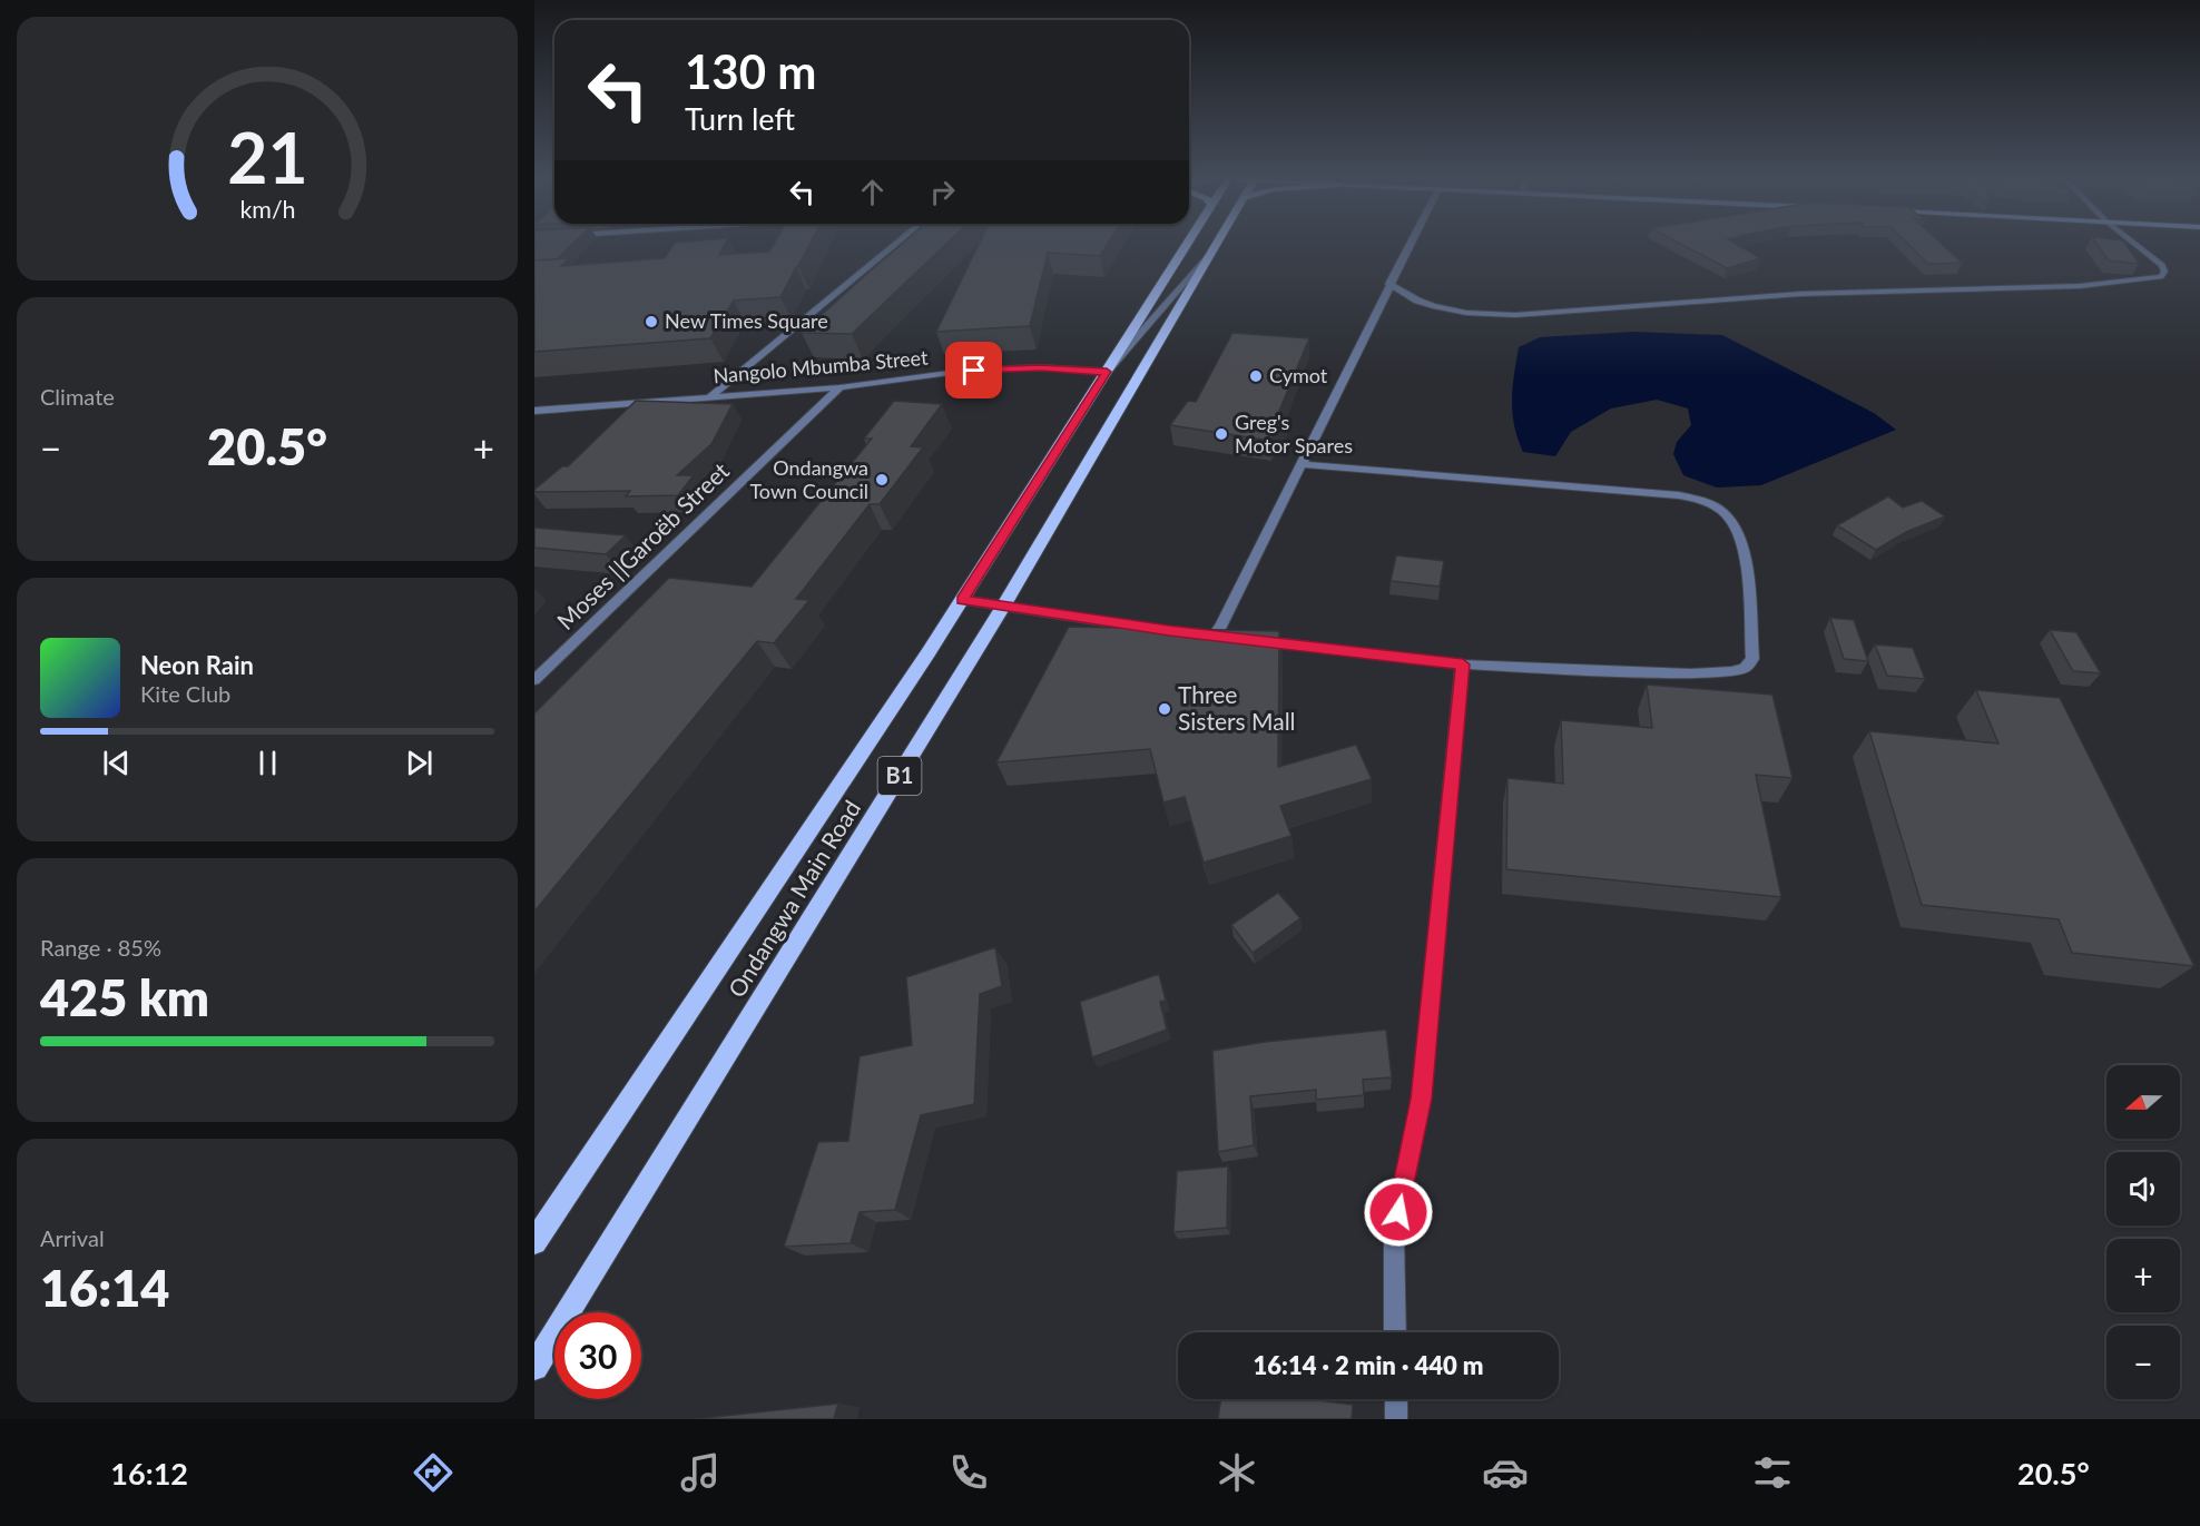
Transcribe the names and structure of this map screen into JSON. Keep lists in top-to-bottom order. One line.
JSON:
{"streets":{"main road":["B1","Ondangwa Main Road"],"street":["Nangolo Mbumba Street","Moses ǁGaroëb Street"]},"crossings":[["Nangolo Mbumba Street","Moses ǁGaroëb Street"],["Nangolo Mbumba Street","Ondangwa Main Road"]],"places":["New Times Square","Cymot","Greg's Motor Spares","Ondangwa Town Council","Three Sisters Mall"],"north":"left","page":{"turn":["130 m","Turn left"],"tile":["Climate",["Range · 85%","425 km"],["Arrival","16:14"]],"heat":["−","20.5°","+"],"song":["Neon Rain","Kite Club"],"map_buttons":["+","−"],"limit":"30","trip":"16:14 · 2 min · 440 m","tabs":["16:12","20.5°"],"gauge":["21","km/h"]}}
